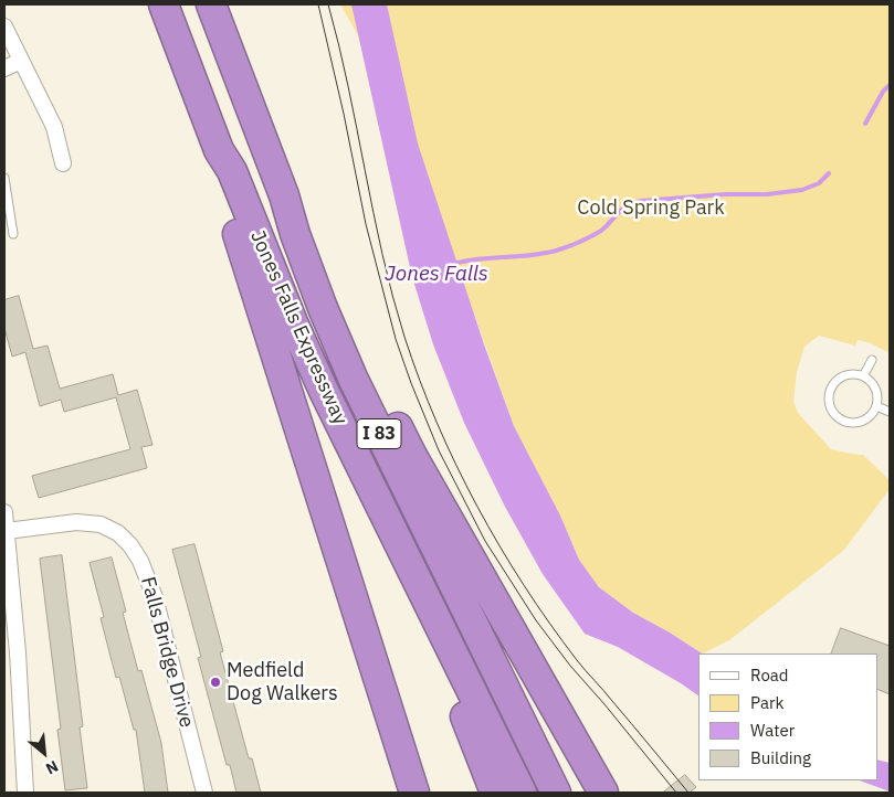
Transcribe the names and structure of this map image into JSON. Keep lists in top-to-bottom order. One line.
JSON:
{"streets":{"highway":["Jones Falls Expressway","I 83"],"street":["Falls Bridge Drive"]},"water":["Jones Falls"],"parks":["Cold Spring Park"],"places":["Medfield Dog Walkers"],"legend":["Road","Park","Water","Building"],"north":"bottom right"}
